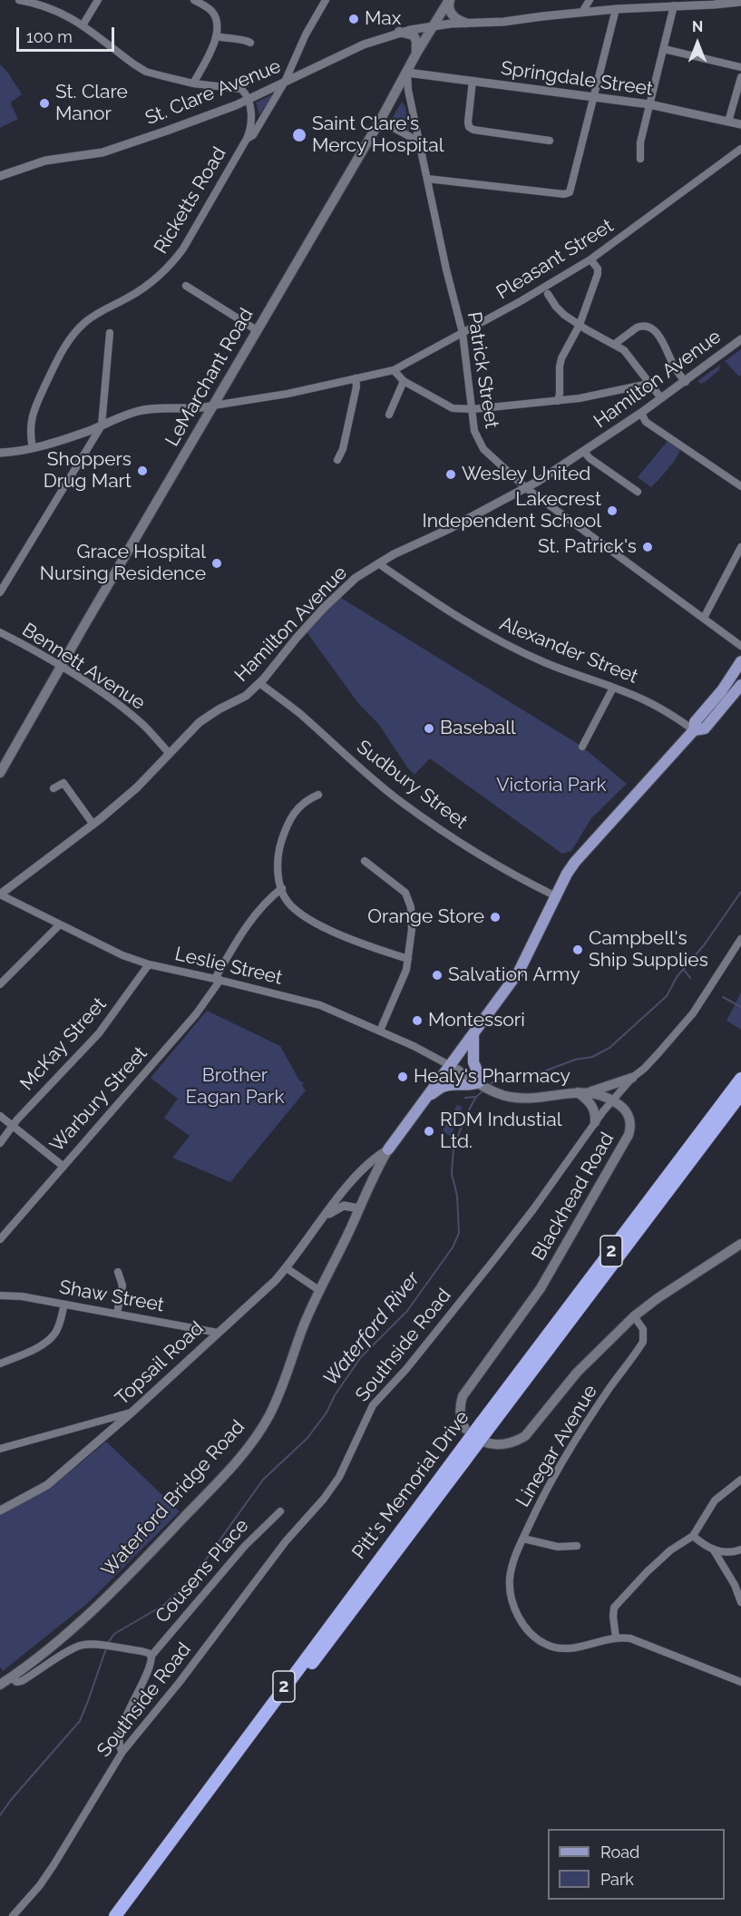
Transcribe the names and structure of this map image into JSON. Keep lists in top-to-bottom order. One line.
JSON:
{"streets":{"highway":["2","Pitt's Memorial Drive"],"main road":["LeMarchant Road","Blackhead Road","Waterford Bridge Road"],"street":["Springdale Street","St. Clare Avenue","Ricketts Road","Pleasant Street","Patrick Street","Hamilton Avenue","Alexander Street","Bennett Avenue","Sudbury Street","Leslie Street","McKay Street","Warbury Street","Shaw Street","Southside Road","Topsail Road","Linegar Avenue","Cousens Place"]},"crossings":[["Springdale Street","Patrick Street"],["Springdale Street","LeMarchant Road"],["St. Clare Avenue","Ricketts Road"],["St. Clare Avenue","LeMarchant Road"],["Pleasant Street","Patrick Street"],["Pleasant Street","LeMarchant Road"],["Patrick Street","LeMarchant Road"],["Patrick Street","Hamilton Avenue"],["LeMarchant Road","Bennett Avenue"],["Hamilton Avenue","Alexander Street"],["Hamilton Avenue","Bennett Avenue"],["Hamilton Avenue","Sudbury Street"],["Hamilton Avenue","Leslie Street"],["Leslie Street","McKay Street"],["Leslie Street","Warbury Street"],["Blackhead Road","Southside Road"],["Shaw Street","Topsail Road"],["Topsail Road","Waterford Bridge Road"]],"water":["Waterford River"],"parks":["Victoria Park","Brother Eagan Park"],"places":["Max","St. Clare Manor","Saint Clare's Mercy Hospital","Shoppers Drug Mart","Wesley United","Lakecrest Independent School","St. Patrick's","Grace Hospital Nursing Residence","Baseball","Orange Store","Campbell's Ship Supplies","Salvation Army","Montessori","Healy's Pharmacy","RDM Industial Ltd."],"legend":["Road","Park"],"scale_bar":"100 m","north":"top"}
